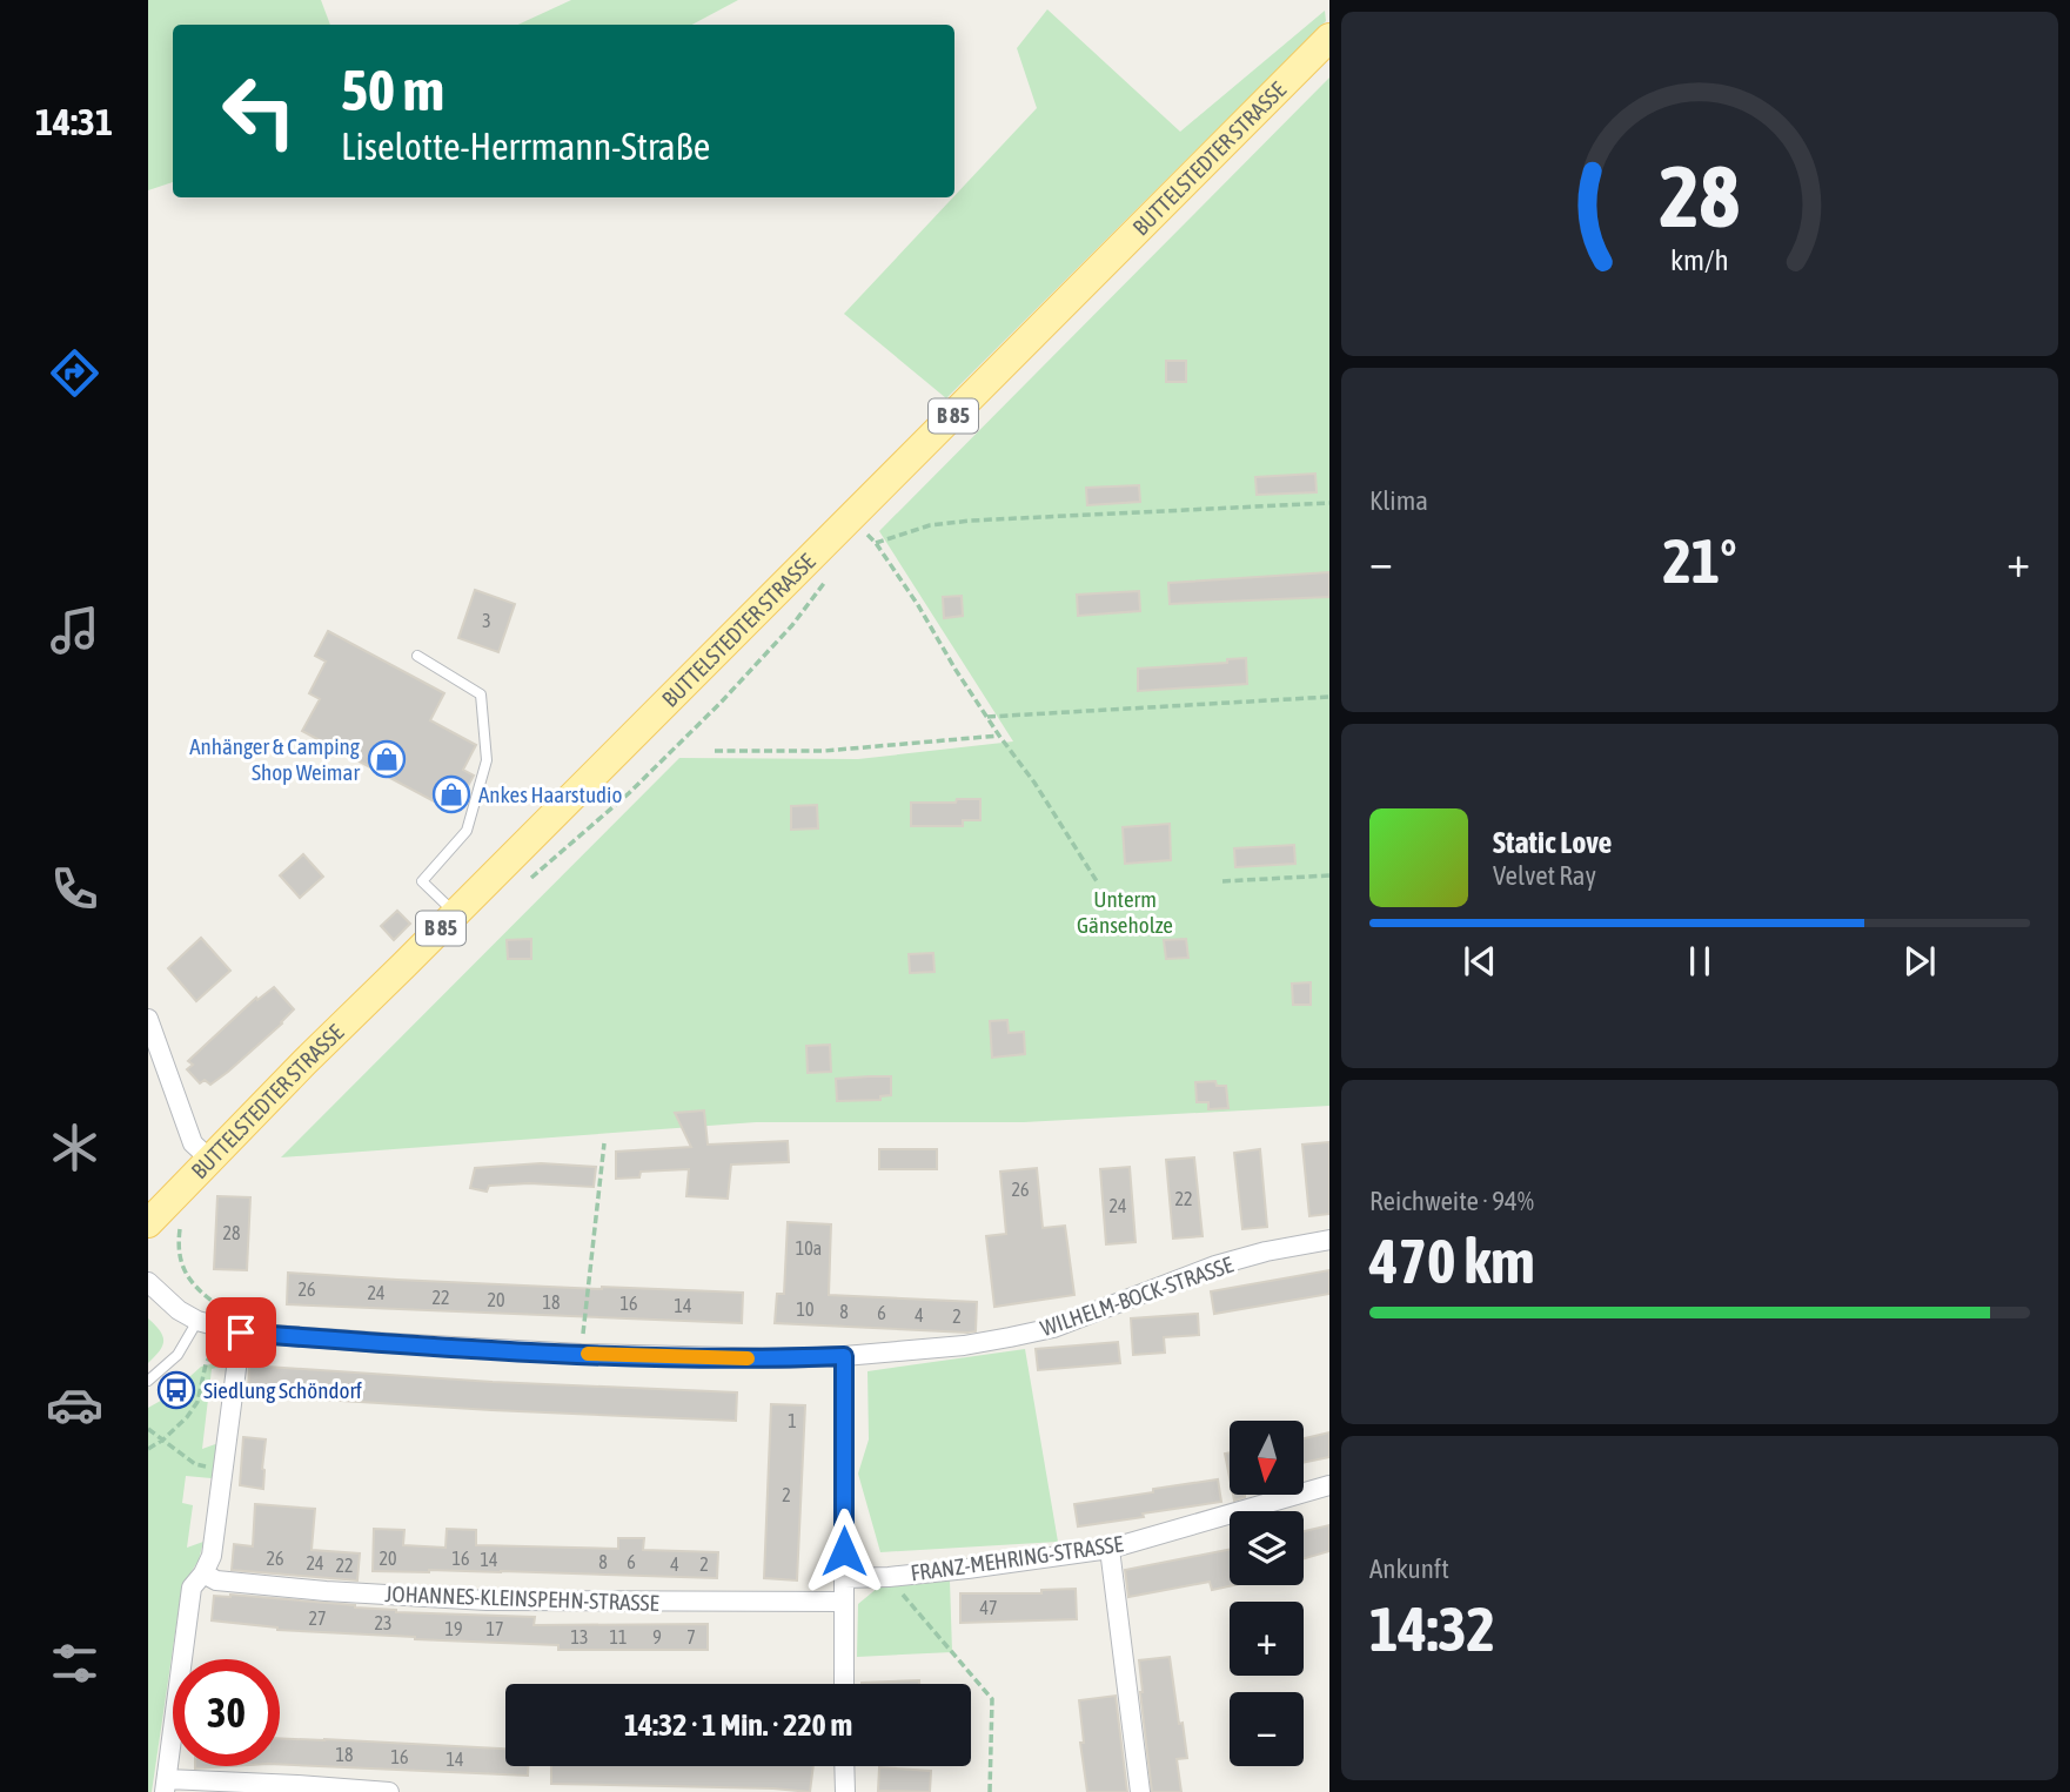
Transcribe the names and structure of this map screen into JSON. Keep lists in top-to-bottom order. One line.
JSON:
{"streets":{"main road":["BUTTELSTEDTER STRASSE","B 85"],"street":["WILHELM-BOCK-STRASSE","FRANZ-MEHRING-STRASSE","JOHANNES-KLEINSPEHN-STRASSE"]},"parks":["Unterm Gänseholze"],"places":{"shop":["Anhänger & Camping Shop Weimar","Ankes Haarstudio"],"bus stop":["Siedlung Schöndorf"]},"house_numbers":["3","26","22","24","28","10a","26","24","22","20","18","16","14","10","8","6","4","2","1","2","26","20","16","14","8","6","24","4","2","22","47","27","23","19","17","13","11","9","7","18","16","14"],"north":"bottom","page":{"tabs":"14:31","turn":["50 m","Liselotte-Herrmann-Straße"],"tile":["Klima",["Reichweite · 94%","470 km"],["Ankunft","14:32"]],"heat":["−","21°","+"],"song":["Static Love","Velvet Ray"],"map_buttons":["+","−"],"limit":"30","trip":"14:32 · 1 Min. · 220 m","gauge":["28","km/h"]}}
